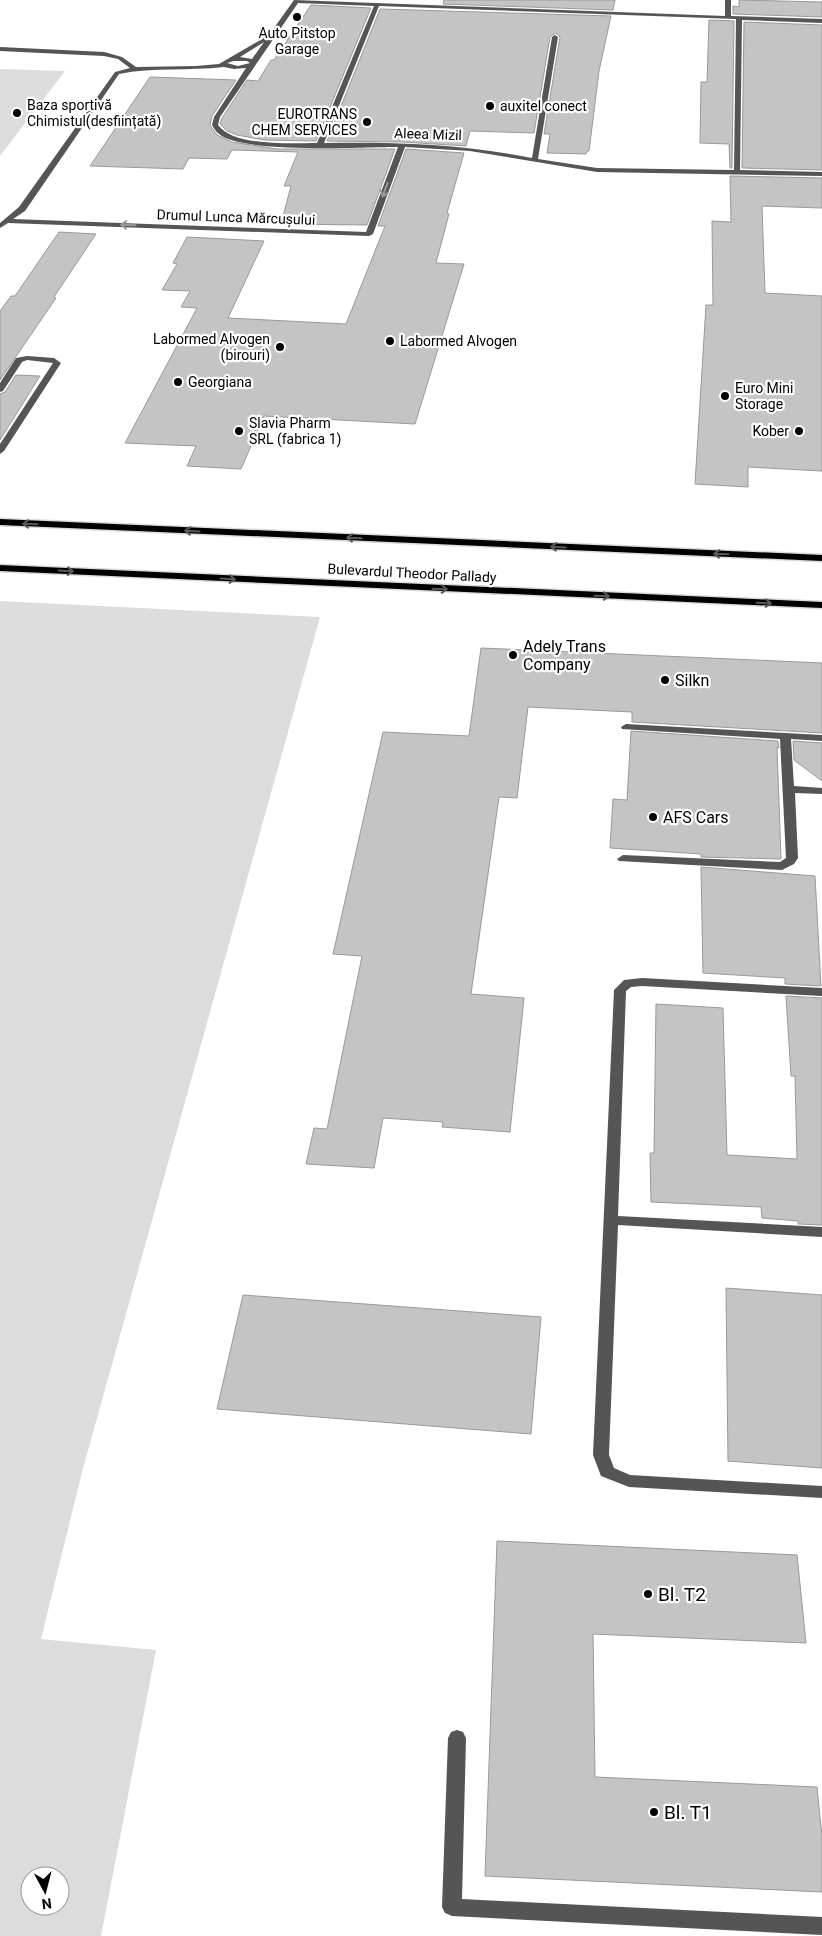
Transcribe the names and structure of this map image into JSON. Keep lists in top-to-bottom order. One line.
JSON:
{"streets":{"main road":["Bulevardul Theodor Pallady"],"street":["Aleea Mizil","Drumul Lunca Mărcușului"]},"crossings":[["Aleea Mizil","Drumul Lunca Mărcușului"]],"one_way":["Drumul Lunca Mărcușului"],"places":["Auto Pitstop Garage","auxitel conect","Baza sportivă Chimistul(desființată)","EUROTRANS CHEM SERVICES","Labormed Alvogen","Labormed Alvogen (birouri)","Georgiana","Euro Mini Storage","Slavia Pharm SRL (fabrica 1)","Kober","Adely Trans Company","Silkn","AFS Cars","Bl. T2","Bl. T1"],"north":"bottom"}
